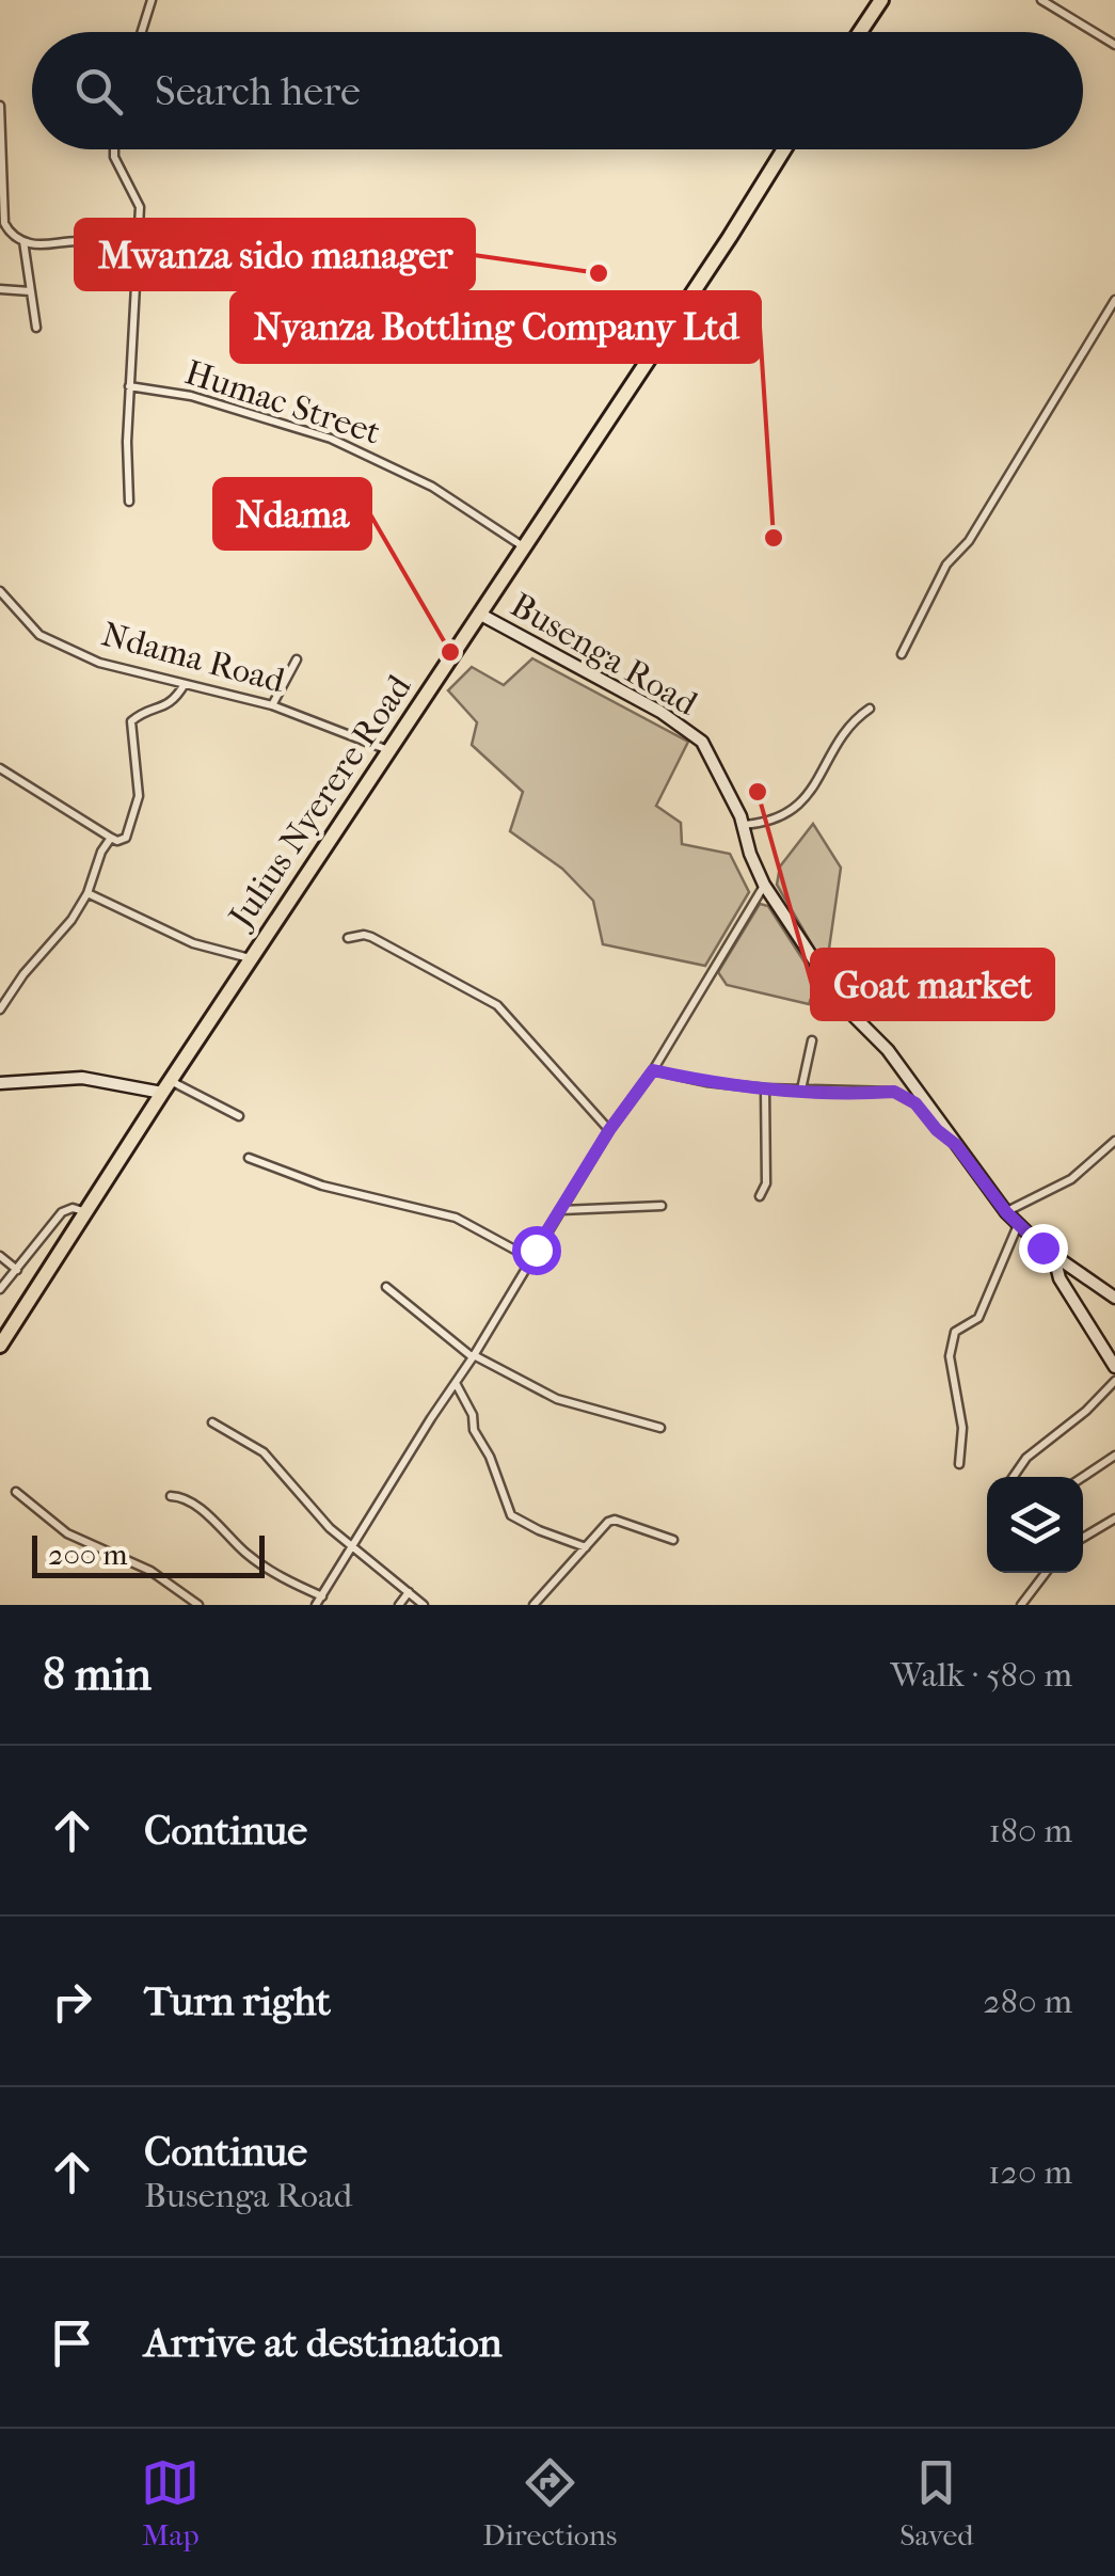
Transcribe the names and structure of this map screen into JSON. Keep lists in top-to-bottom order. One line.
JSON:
{"streets":{"highway":["Julius Nyerere Road"],"street":["Humac Street","Busenga Road","Ndama Road"]},"crossings":[["Humac Street","Julius Nyerere Road"],["Busenga Road","Julius Nyerere Road"],["Ndama Road","Julius Nyerere Road"]],"places":["Mwanza sido manager","Nyanza Bottling Company Ltd","Ndama","Goat market"],"scale_bar":"200 m","page":{"search":"Search here","scale":"200 m","heading":["8 min","Walk · 580 m"],"list":[["Continue","180 m"],["Turn right","280 m"],["Continue","Busenga Road","120 m"],"Arrive at destination"],"nav":["Map","Directions","Saved"]}}
